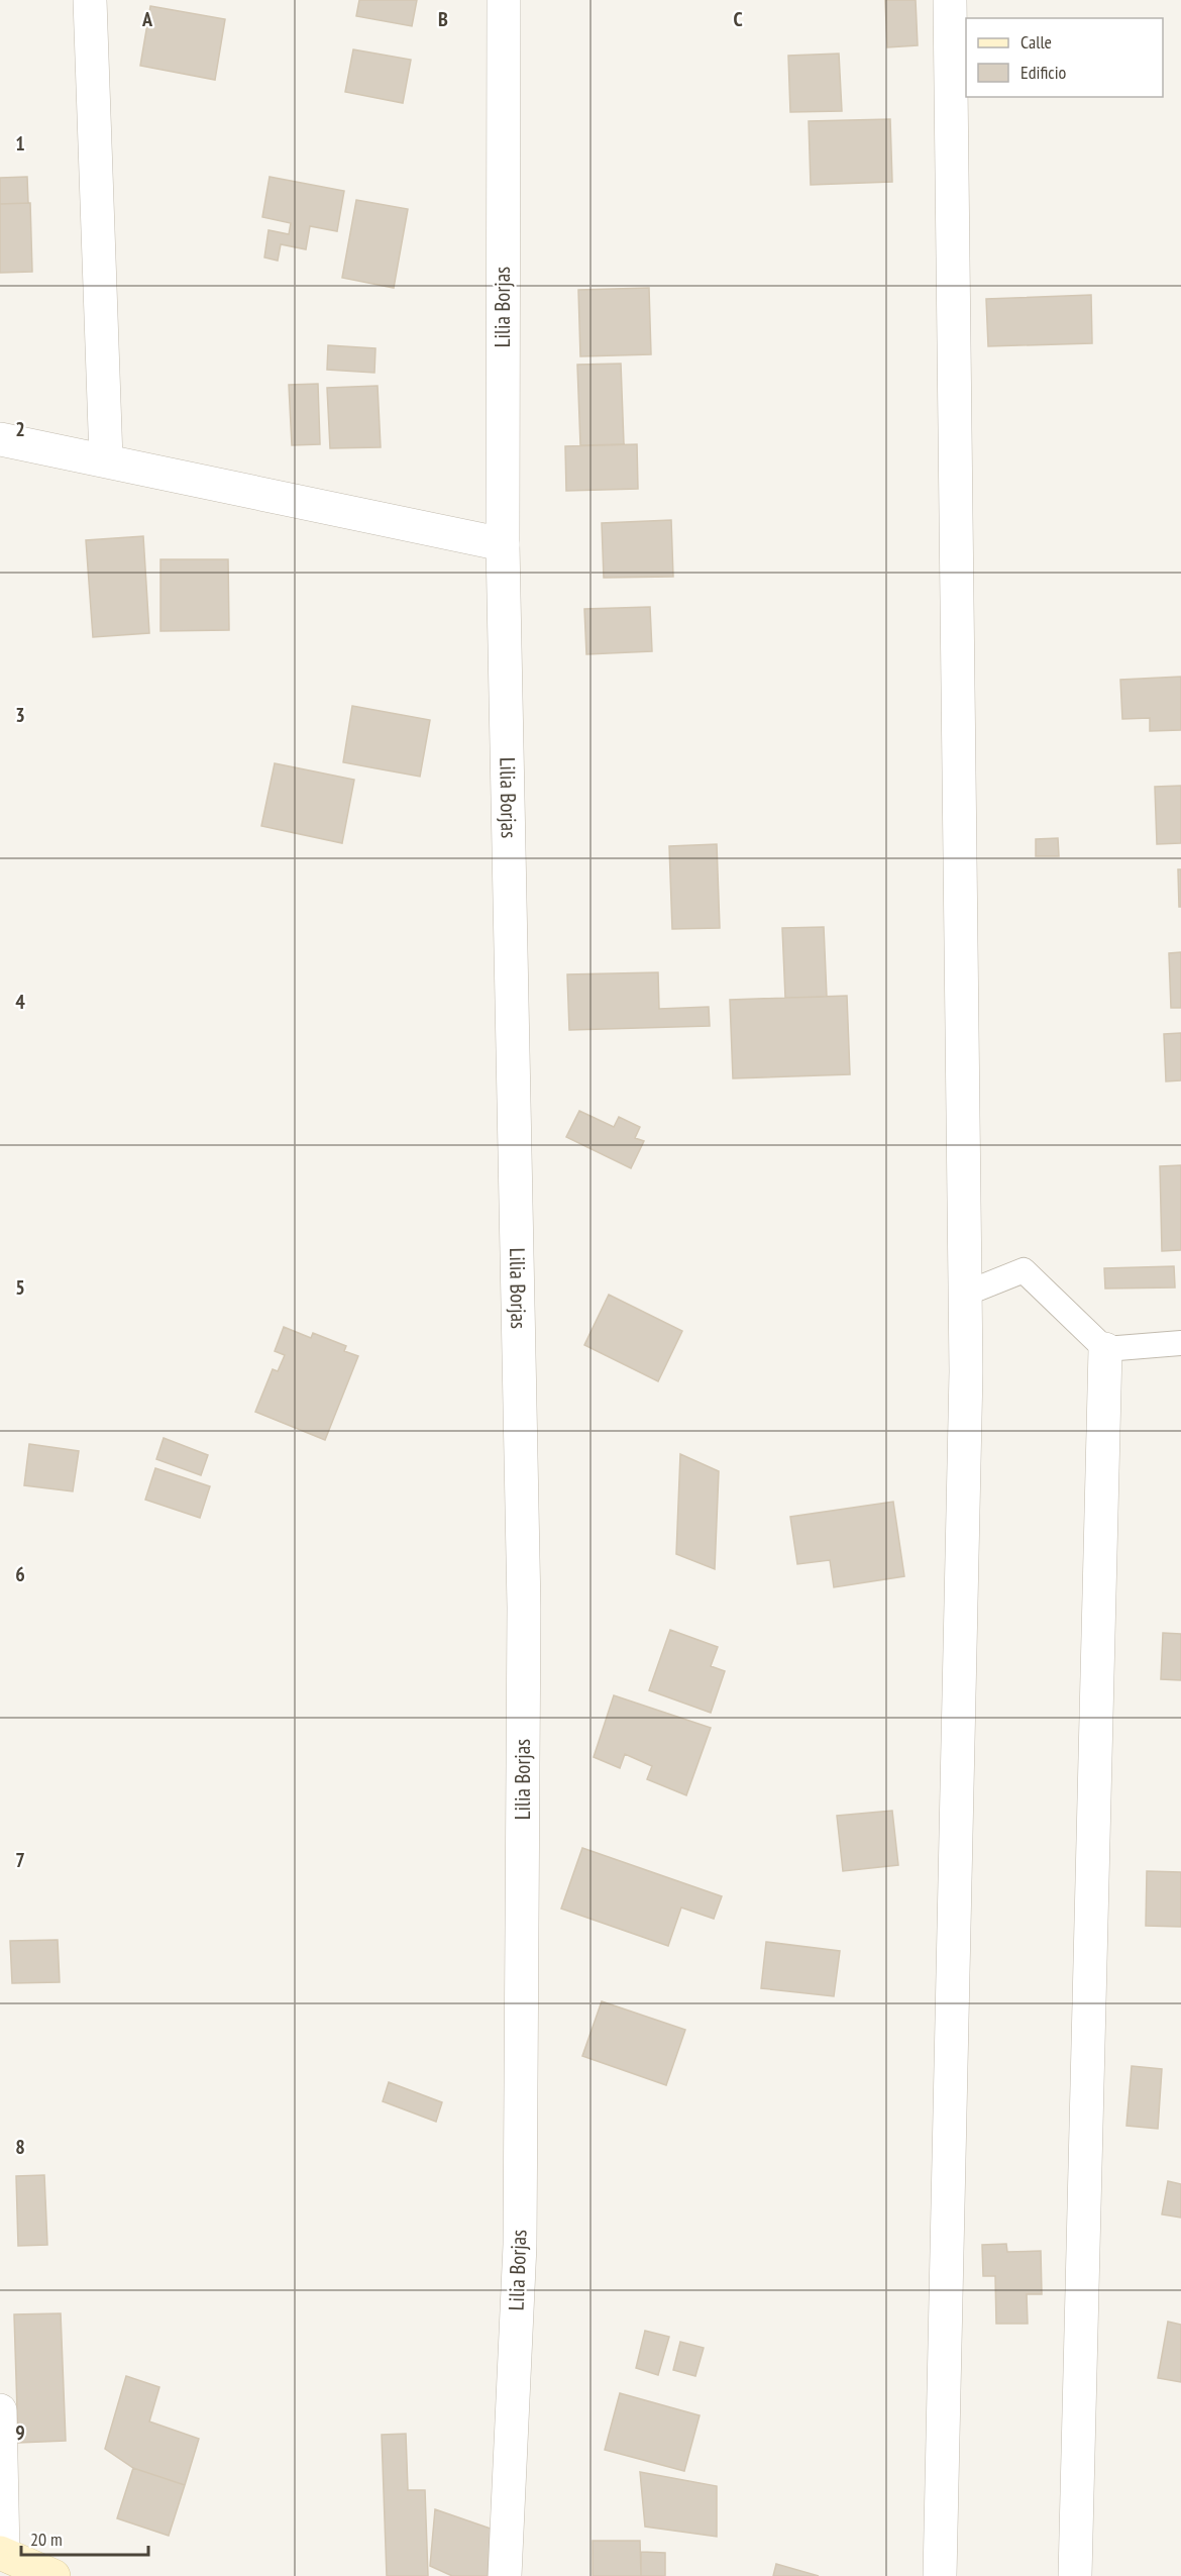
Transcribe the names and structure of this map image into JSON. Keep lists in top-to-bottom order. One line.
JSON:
{"streets":{"street":["Lilia Borjas"]},"legend":["Calle","Edificio"],"scale_bar":"20 m","grid":{"columns":["A","B","C"],"rows":["1","2","3","4","5","6","7","8","9"]}}
